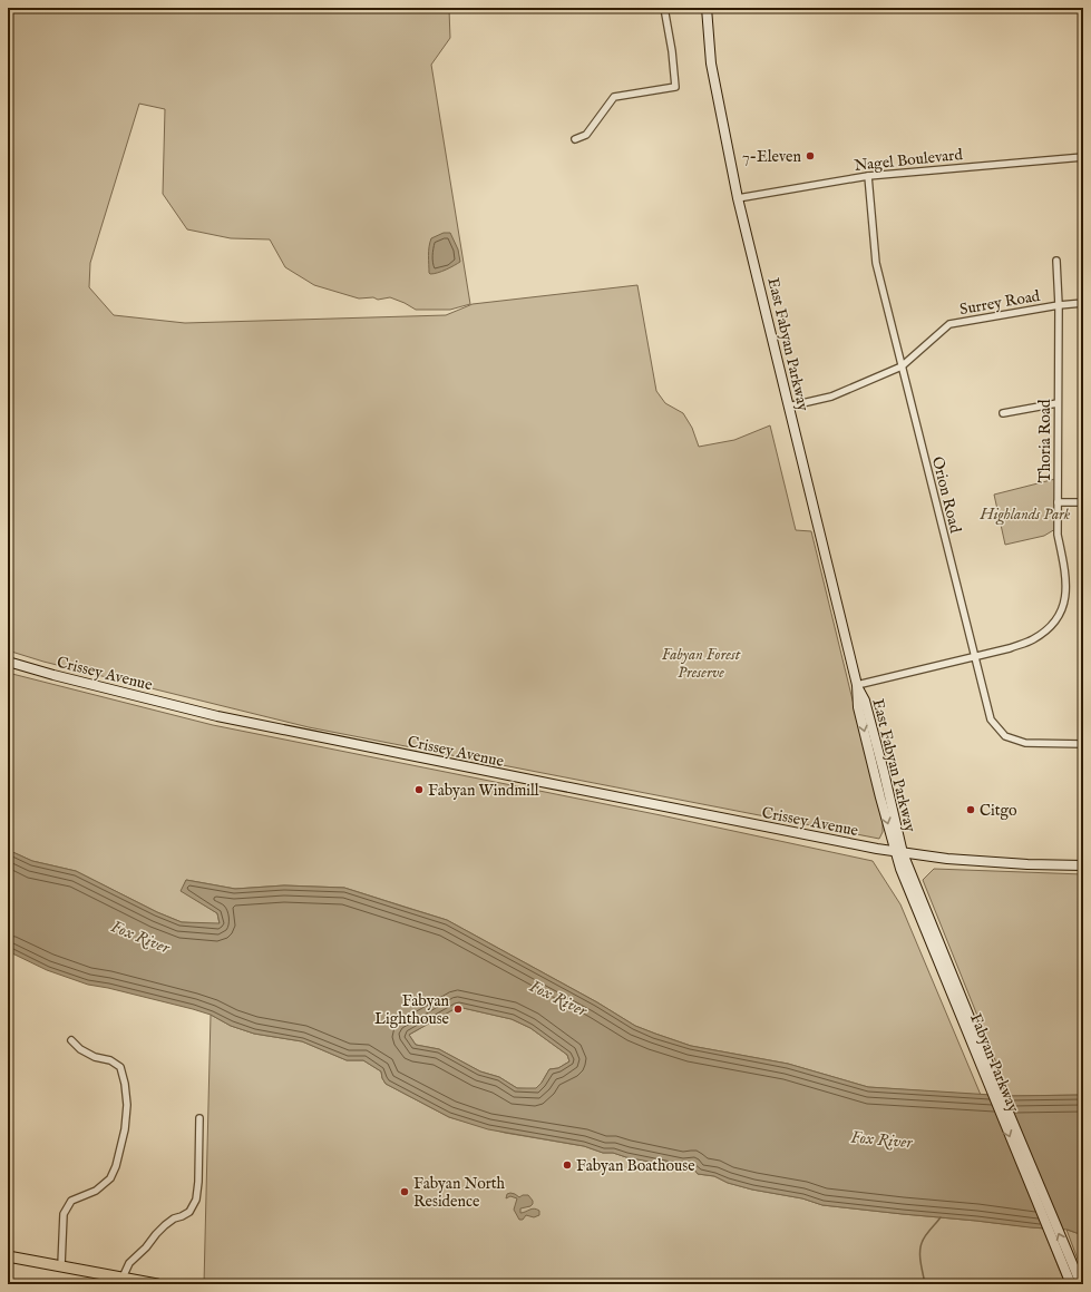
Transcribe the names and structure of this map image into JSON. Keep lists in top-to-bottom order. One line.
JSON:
{"streets":{"main road":["East Fabyan Parkway","Crissey Avenue","Fabyan Parkway"],"street":["Nagel Boulevard","Surrey Road","Thoria Road","Orion Road"]},"crossings":[["Nagel Boulevard","East Fabyan Parkway"],["Nagel Boulevard","Orion Road"],["Surrey Road","East Fabyan Parkway"],["Surrey Road","Thoria Road"],["Surrey Road","Orion Road"],["East Fabyan Parkway","Thoria Road"],["East Fabyan Parkway","Crissey Avenue"],["East Fabyan Parkway","Fabyan Parkway"],["Thoria Road","Orion Road"],["Crissey Avenue","Fabyan Parkway"]],"water":["Fox River"],"parks":["Highlands Park","Fabyan Forest Preserve"],"places":["7-Eleven","Fabyan Windmill","Citgo","Fabyan Lighthouse","Fabyan Boathouse","Fabyan North Residence"]}
